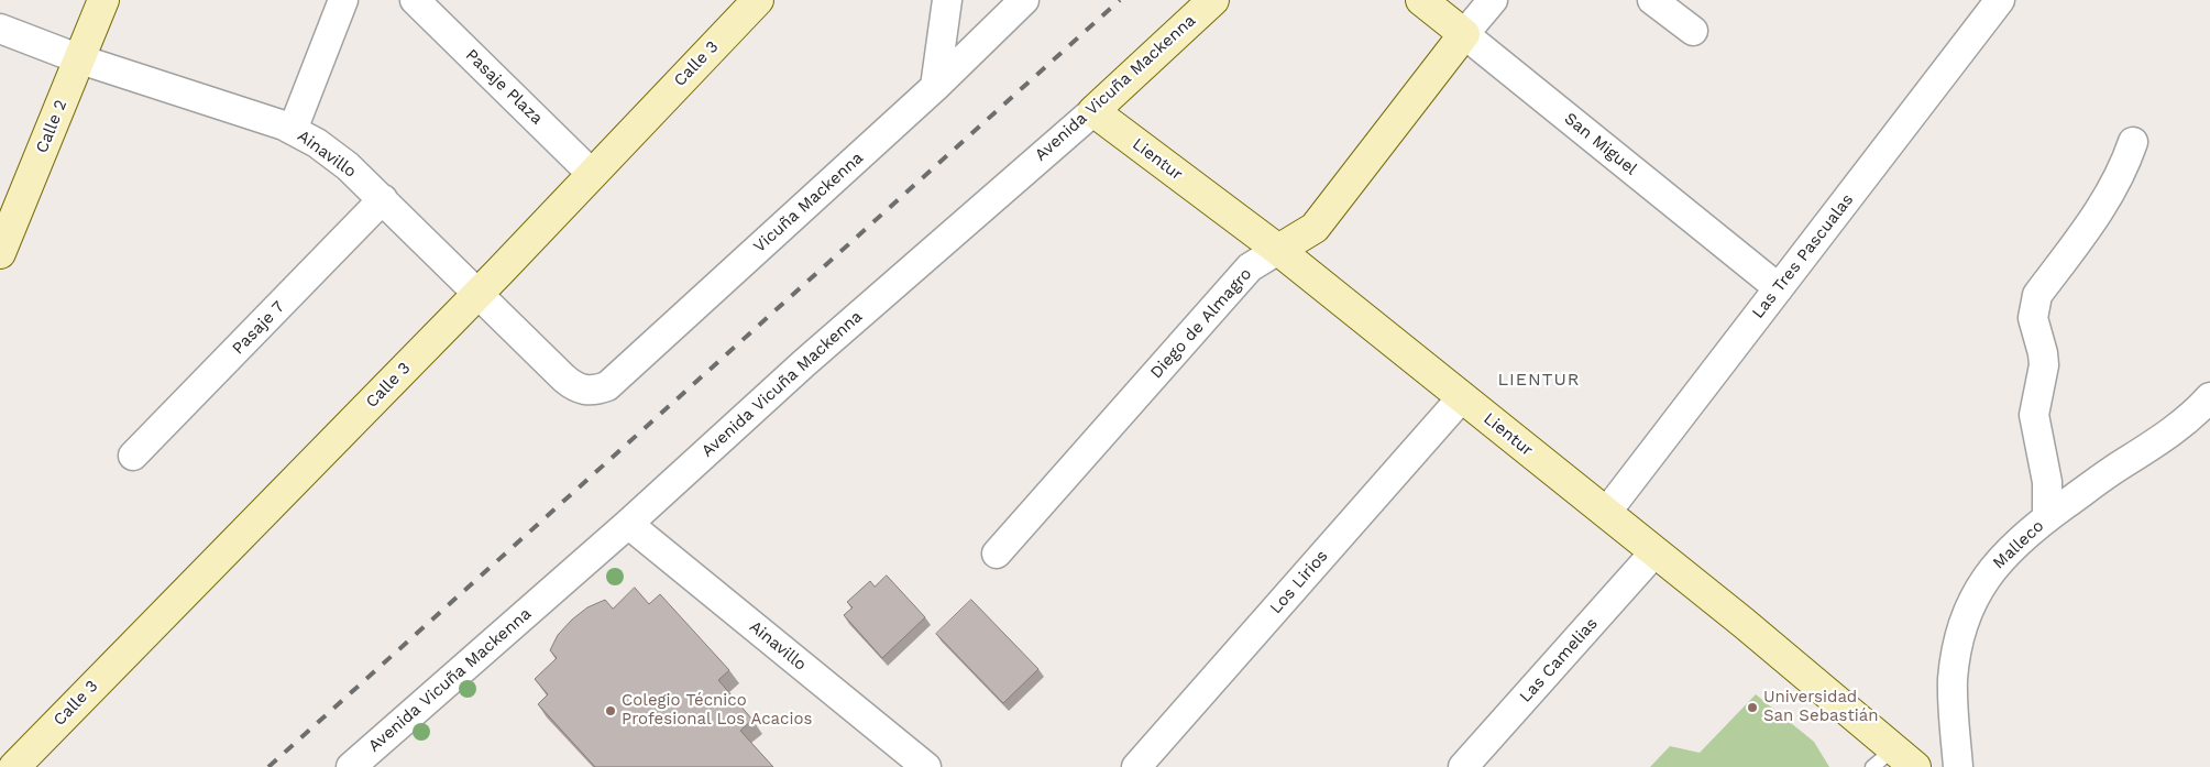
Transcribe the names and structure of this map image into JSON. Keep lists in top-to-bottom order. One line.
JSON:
{"streets":{"street":["Calle 3","Pasaje Plaza","Avenida Vicuña Mackenna","Calle 2","San Miguel","Ainavillo","Lientur","Vicuña Mackenna","Las Tres Pascualas","Diego de Almagro","Pasaje 7","Malleco","Los Lirios","Las Camelias"]},"crossings":[["Calle 3","Pasaje Plaza"],["Calle 3","Ainavillo"],["Avenida Vicuña Mackenna","Ainavillo"],["Avenida Vicuña Mackenna","Lientur"],["Calle 2","Ainavillo"],["San Miguel","Las Tres Pascualas"],["San Miguel","Diego de Almagro"],["Ainavillo","Vicuña Mackenna"],["Ainavillo","Pasaje 7"],["Lientur","Las Tres Pascualas"],["Lientur","Diego de Almagro"],["Lientur","Los Lirios"],["Lientur","Las Camelias"]],"districts":["LIENTUR"],"places":["Universidad San Sebastián","Colegio Técnico Profesional Los Acacios"]}
